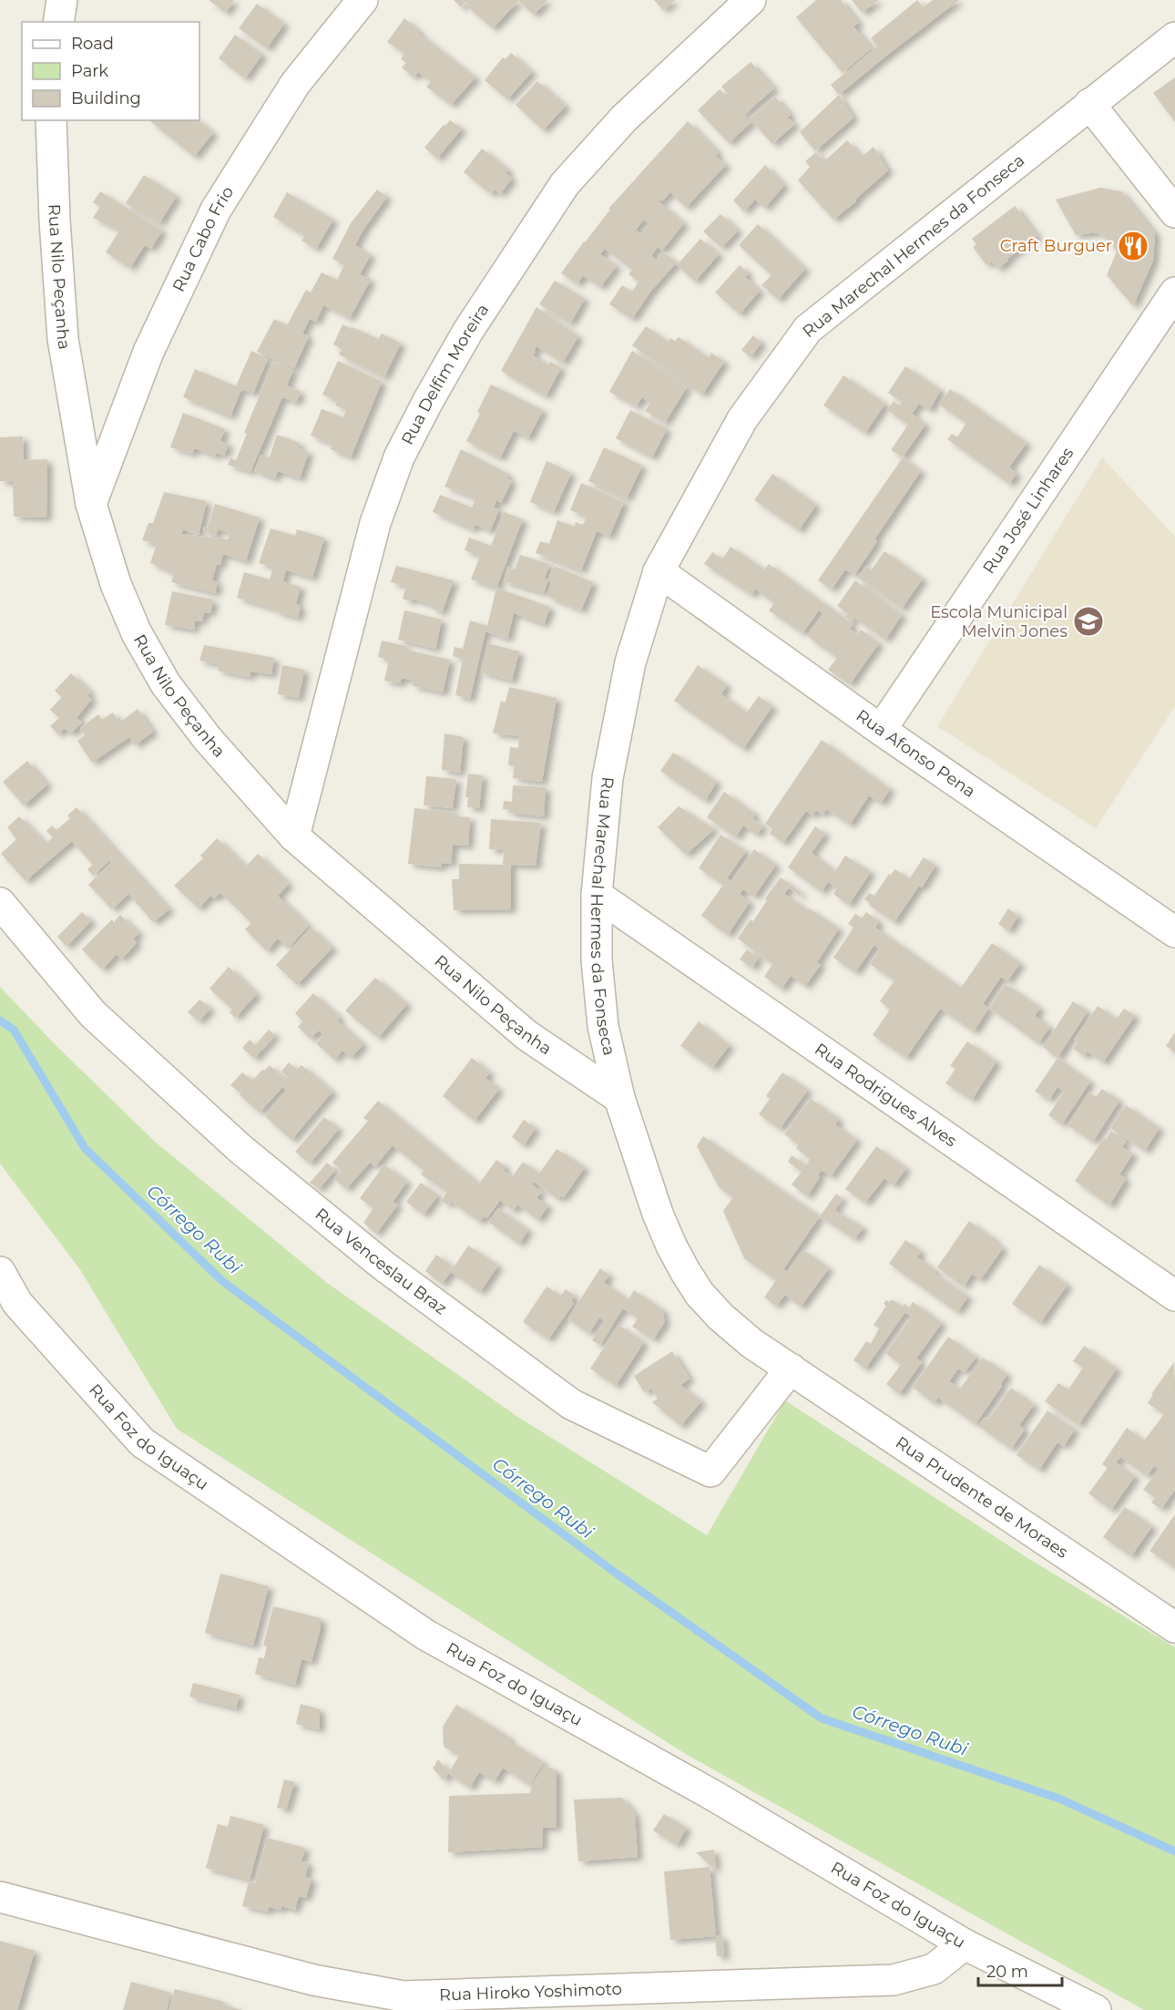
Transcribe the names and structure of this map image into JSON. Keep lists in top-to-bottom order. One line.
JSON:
{"streets":{"street":["Rua Cabo Frio","Rua Marechal Hermes da Fonseca","Rua Nilo Peçanha","Rua Delfim Moreira","Rua José Linhares","Rua Afonso Pena","Rua Rodrigues Alves","Rua Venceslau Braz","Rua Foz do Iguaçu","Rua Prudente de Moraes","Rua Hiroko Yoshimoto"]},"crossings":[["Rua Cabo Frio","Rua Nilo Peçanha"],["Rua Marechal Hermes da Fonseca","Rua Nilo Peçanha"],["Rua Marechal Hermes da Fonseca","Rua Afonso Pena"],["Rua Marechal Hermes da Fonseca","Rua Rodrigues Alves"],["Rua Marechal Hermes da Fonseca","Rua Venceslau Braz"],["Rua Marechal Hermes da Fonseca","Rua Prudente de Moraes"],["Rua Nilo Peçanha","Rua Delfim Moreira"],["Rua José Linhares","Rua Afonso Pena"],["Rua Venceslau Braz","Rua Prudente de Moraes"],["Rua Foz do Iguaçu","Rua Hiroko Yoshimoto"]],"water":["Córrego Rubi"],"places":{"restaurant":["Craft Burguer"],"school or university":["Escola Municipal Melvin Jones"]},"legend":["Road","Park","Building"],"scale_bar":"20 m"}
